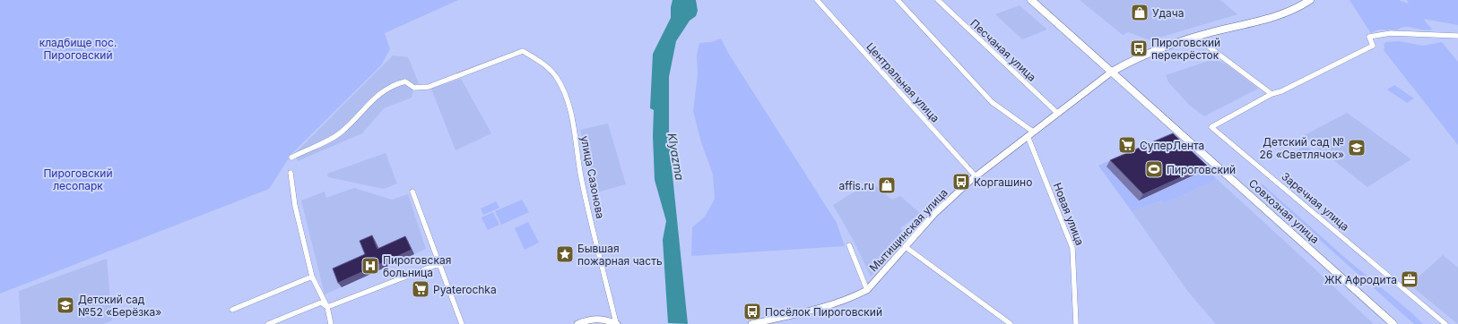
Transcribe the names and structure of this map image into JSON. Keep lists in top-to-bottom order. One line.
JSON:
{"streets":{"main road":["Совхозная улица"],"street":["Песчаная улица","Центральная улица","улица Сазонова","Заречная улица","Новая улица","Мытищинская улица"]},"crossings":[["Песчаная улица","Мытищинская улица"],["Центральная улица","Мытищинская улица"],["Совхозная улица","Мытищинская улица"],["Новая улица","Мытищинская улица"]],"water":["Klyazma"],"parks":["кладбище пос. Пироговский","Пироговский лесопарк"],"places":{"shop":["Удача","affis.ru"],"bus stop":["Пироговский перекрёсток","Коргашино","Посёлок Пироговский"],"supermarket":["СуперЛента","Pyaterochka"],"school or university":["Детский сад № 26 «Светлячок»","Детский сад №52 «Берёзка»"],"sports":["Пироговский"],"place":["Бывшая пожарная часть"],"hospital":["Пироговская больница"],"office":["ЖК Афродита"]}}
